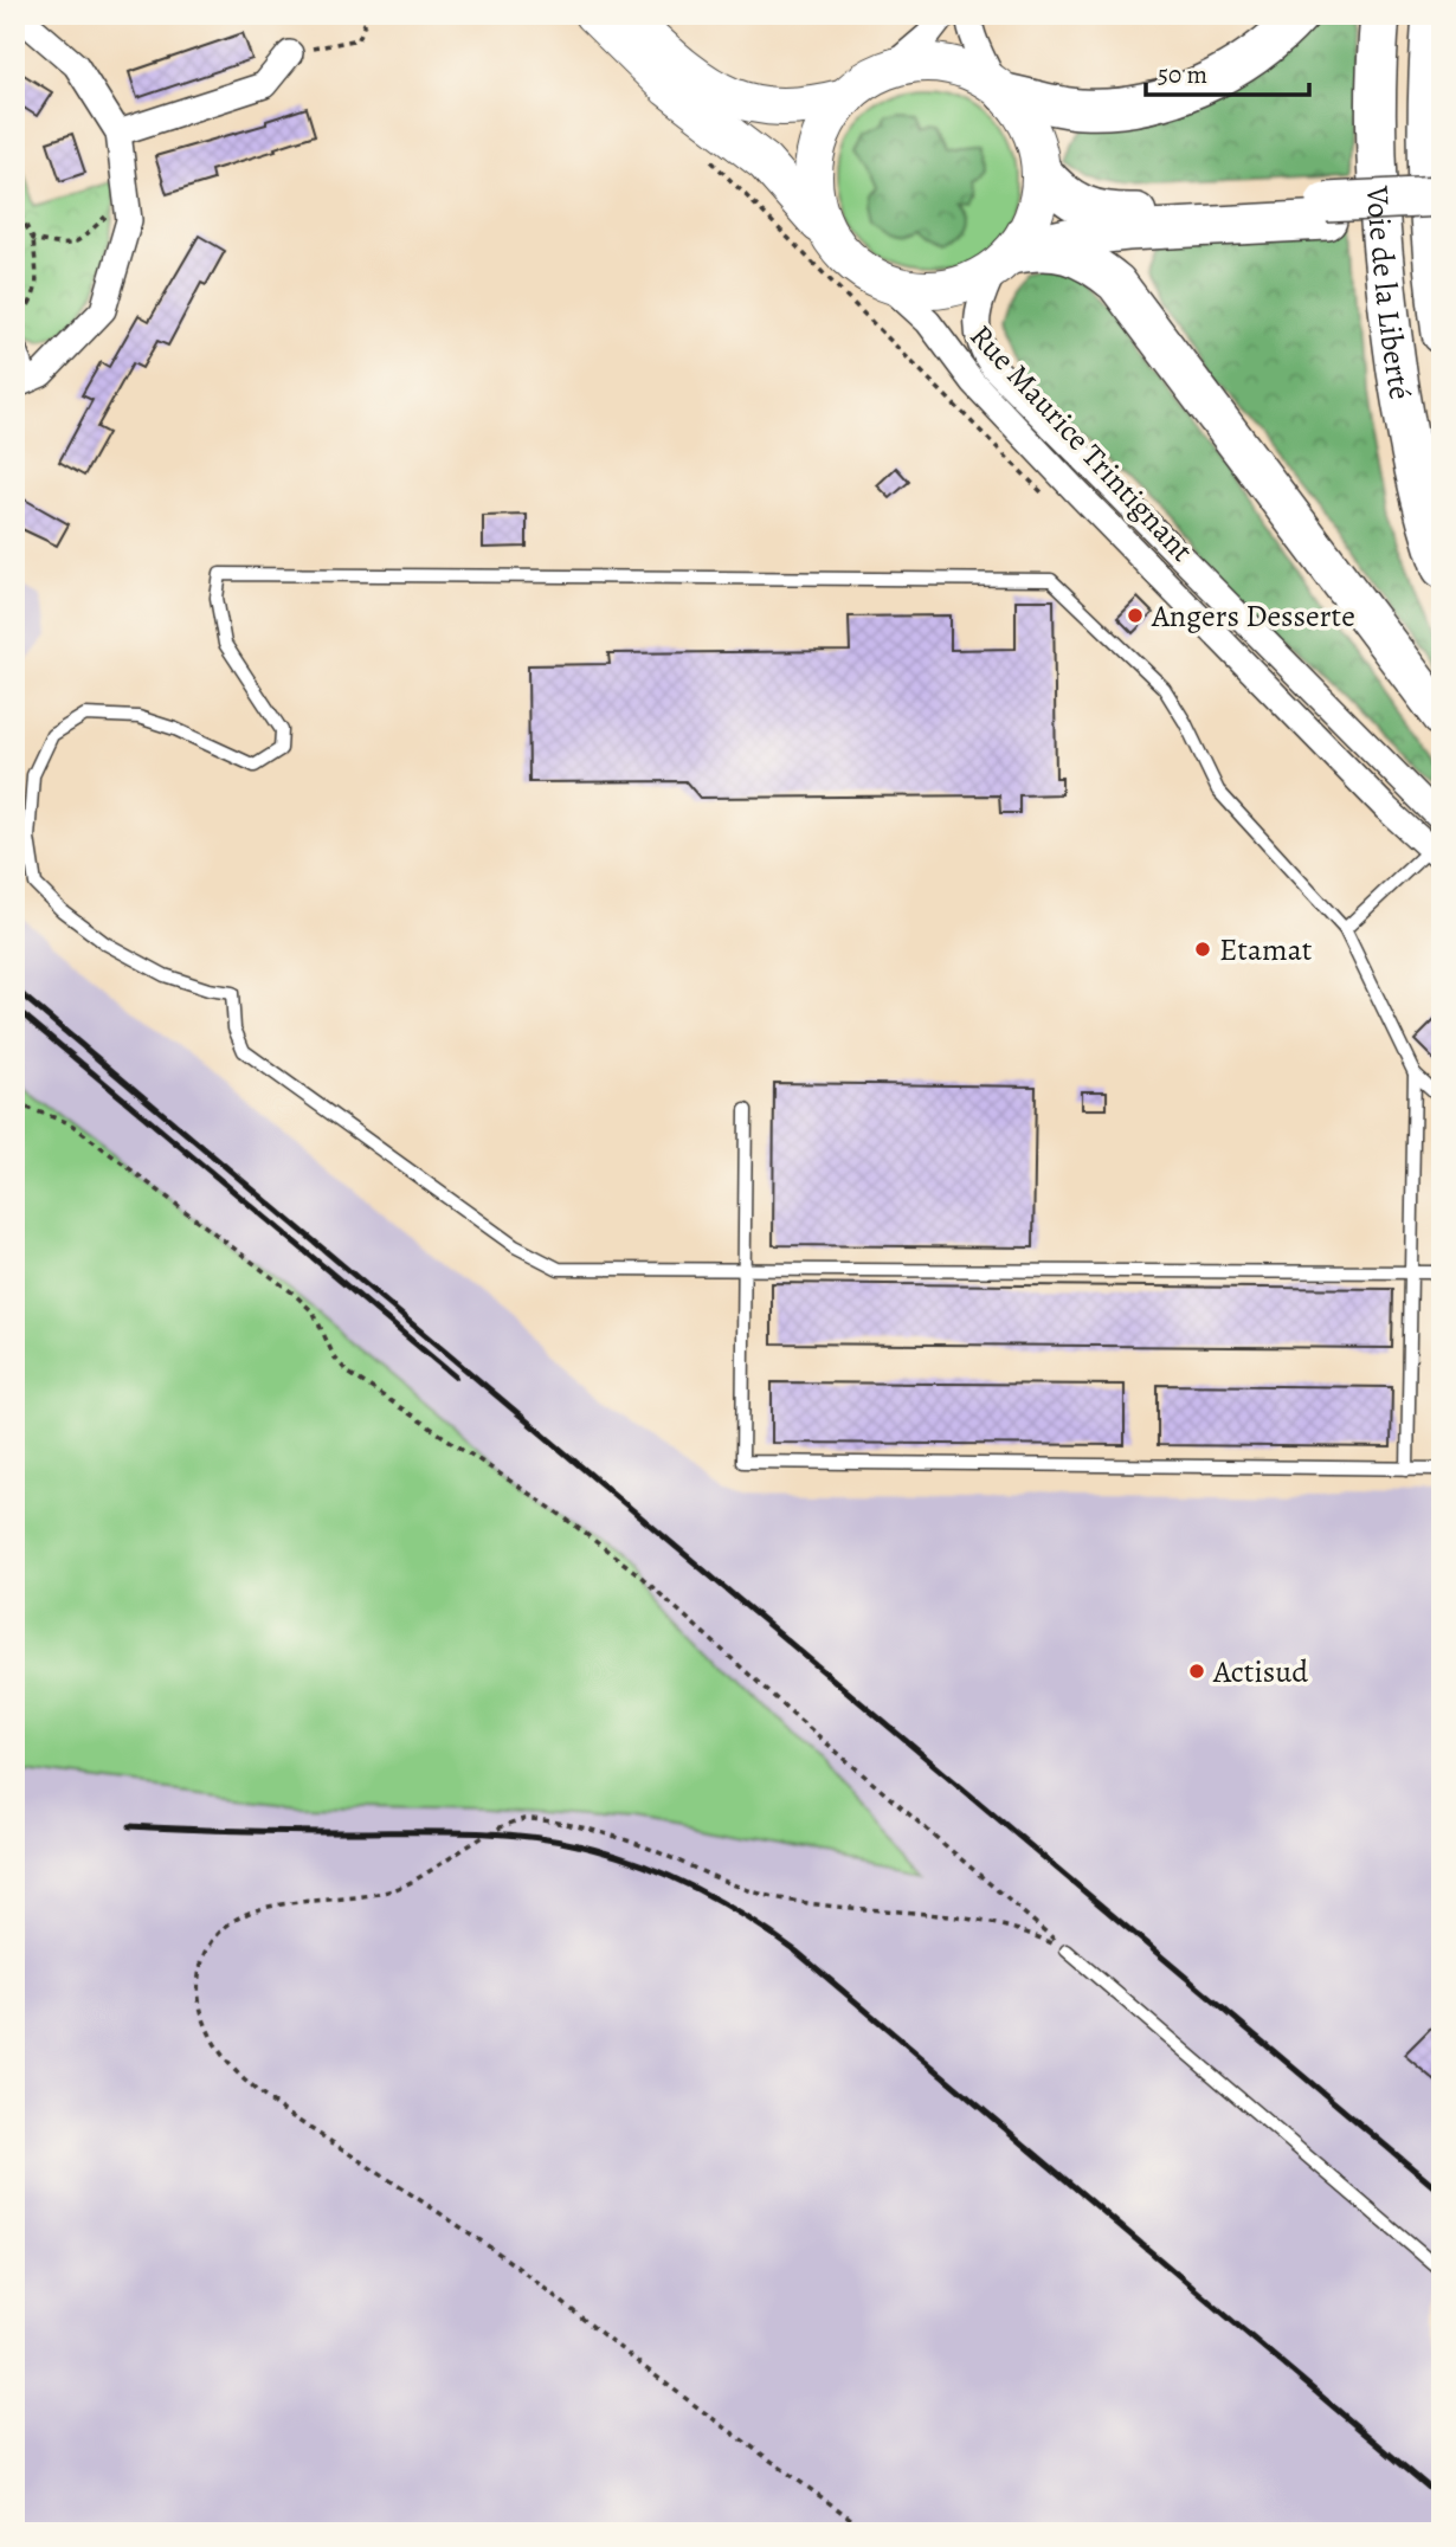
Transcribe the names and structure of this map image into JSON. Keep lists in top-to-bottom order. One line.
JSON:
{"streets":{"highway":["Voie de la Liberté"],"street":["Rue Maurice Trintignant"]},"places":["Angers Desserte","Etamat","Actisud"],"scale_bar":"50 m"}
